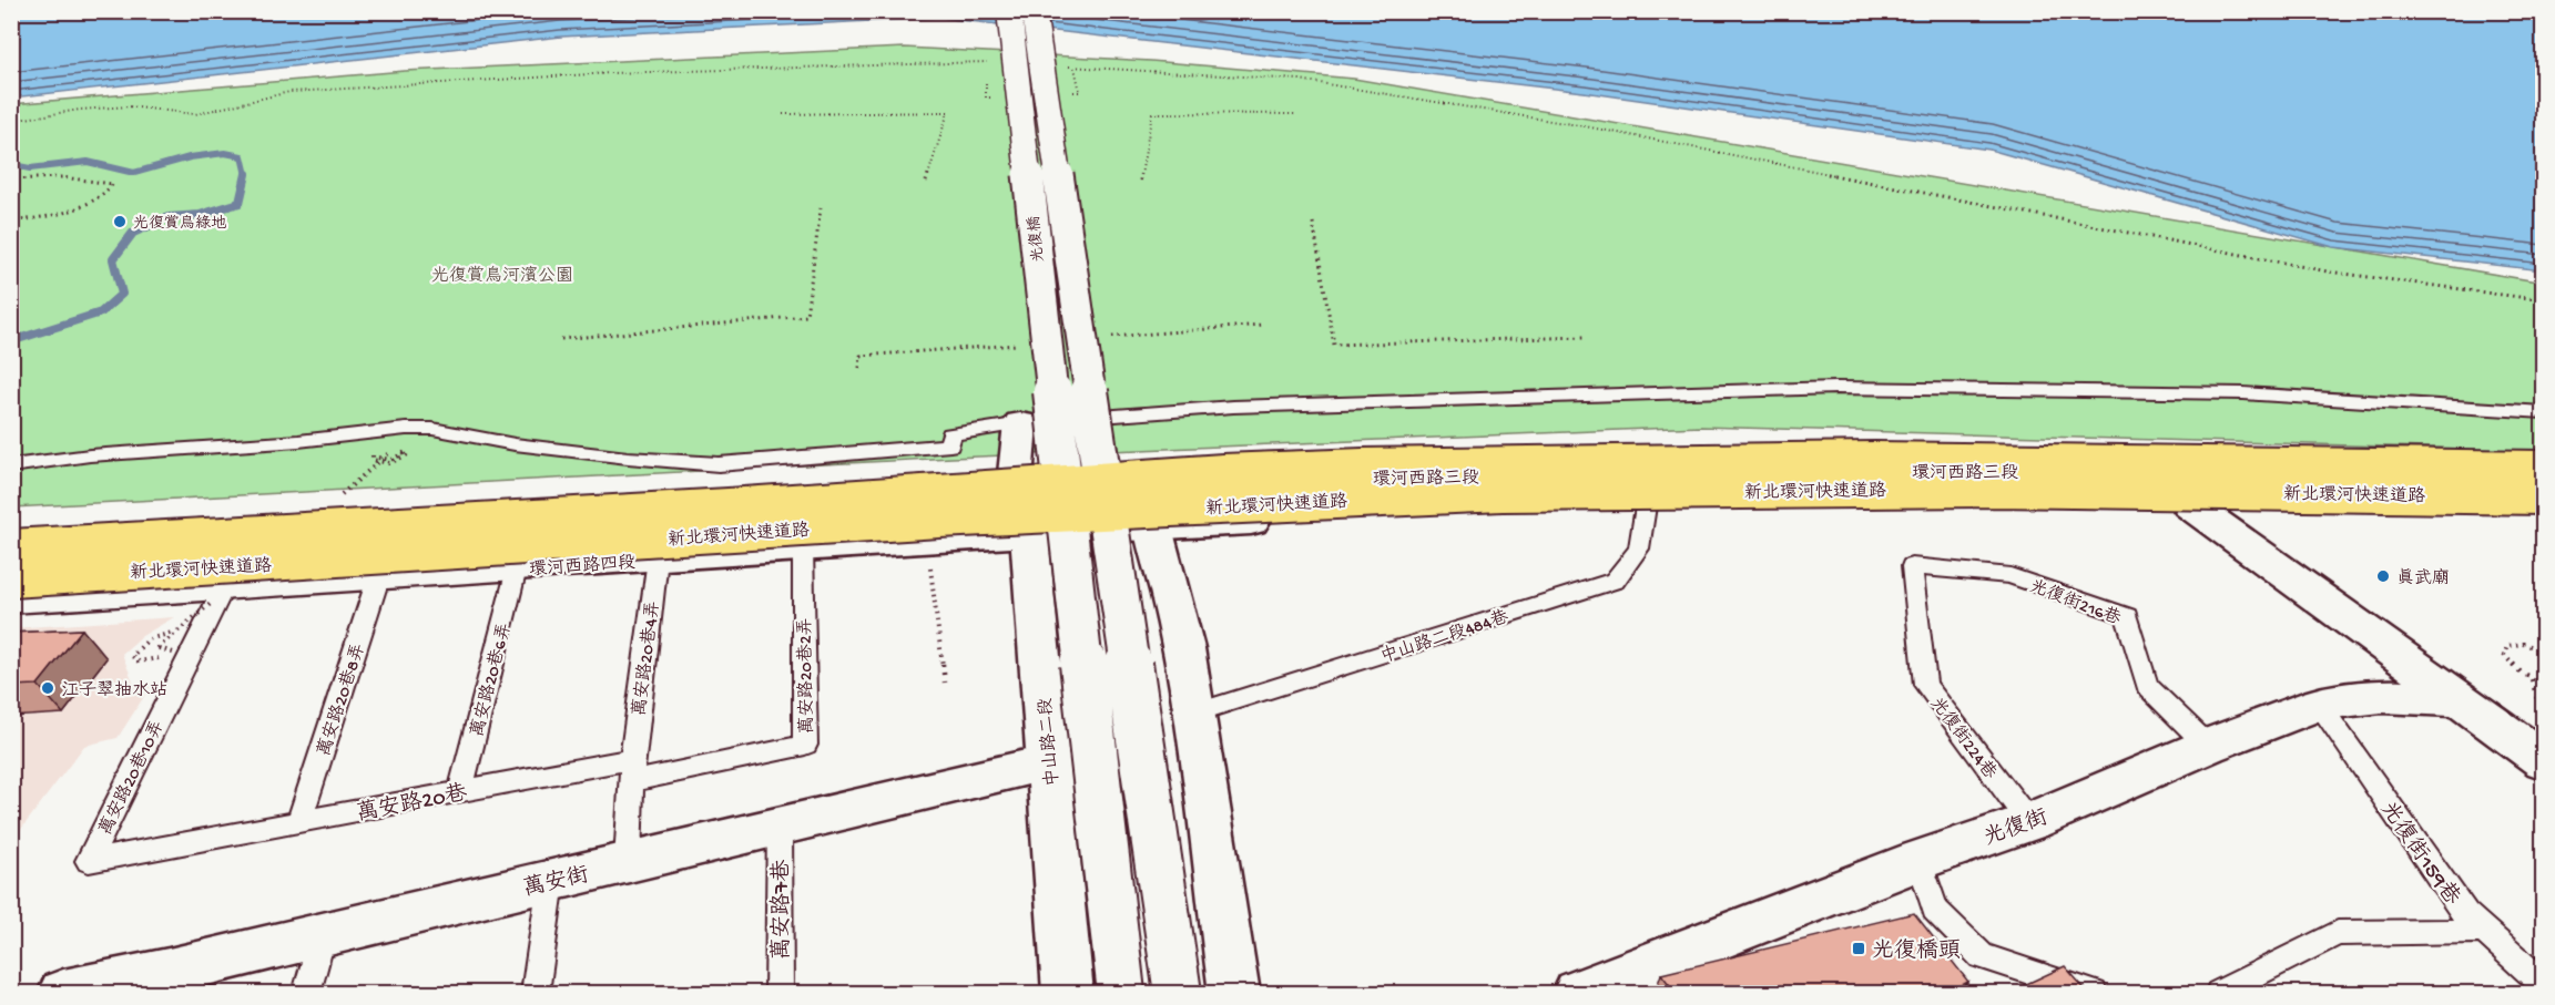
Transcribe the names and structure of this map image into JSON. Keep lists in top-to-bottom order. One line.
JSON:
{"streets":{"highway":["新北環河快速道路"],"main road":["光復橋","環河西路三段","環河西路四段","中山路二段","光復街","萬安街"],"lane":["光復街216巷","中山路二段484巷","萬安路20巷4弄","萬安路20巷2弄","萬安路20巷6弄","萬安路20巷8弄","光復街224巷","萬安路20巷10弄","萬安路20巷","光復街159巷","萬安路7巷"]},"crossings":[["環河西路三段","環河西路四段"],["環河西路三段","中山路二段484巷"],["新北環河快速道路","環河西路四段"],["環河西路四段","萬安路20巷4弄"],["環河西路四段","萬安路20巷2弄"],["環河西路四段","萬安路20巷6弄"],["環河西路四段","萬安路20巷8弄"],["環河西路四段","中山路二段"],["環河西路四段","萬安路20巷10弄"],["光復街216巷","光復街224巷"],["光復街216巷","光復街"],["萬安路20巷4弄","萬安路20巷2弄"],["萬安路20巷4弄","萬安路20巷"],["萬安路20巷2弄","萬安路20巷"],["萬安路20巷6弄","萬安路20巷"],["萬安路20巷8弄","萬安路20巷"],["光復街224巷","光復街"],["中山路二段","萬安街"],["萬安路20巷10弄","萬安路20巷"],["光復街","光復街159巷"],["萬安街","萬安路7巷"]],"parks":["光復賞鳥河濱公園"],"places":{"other":["光復賞鳥綠地","真武廟","江子翠抽水站"],"transit":["光復橋頭"]}}
